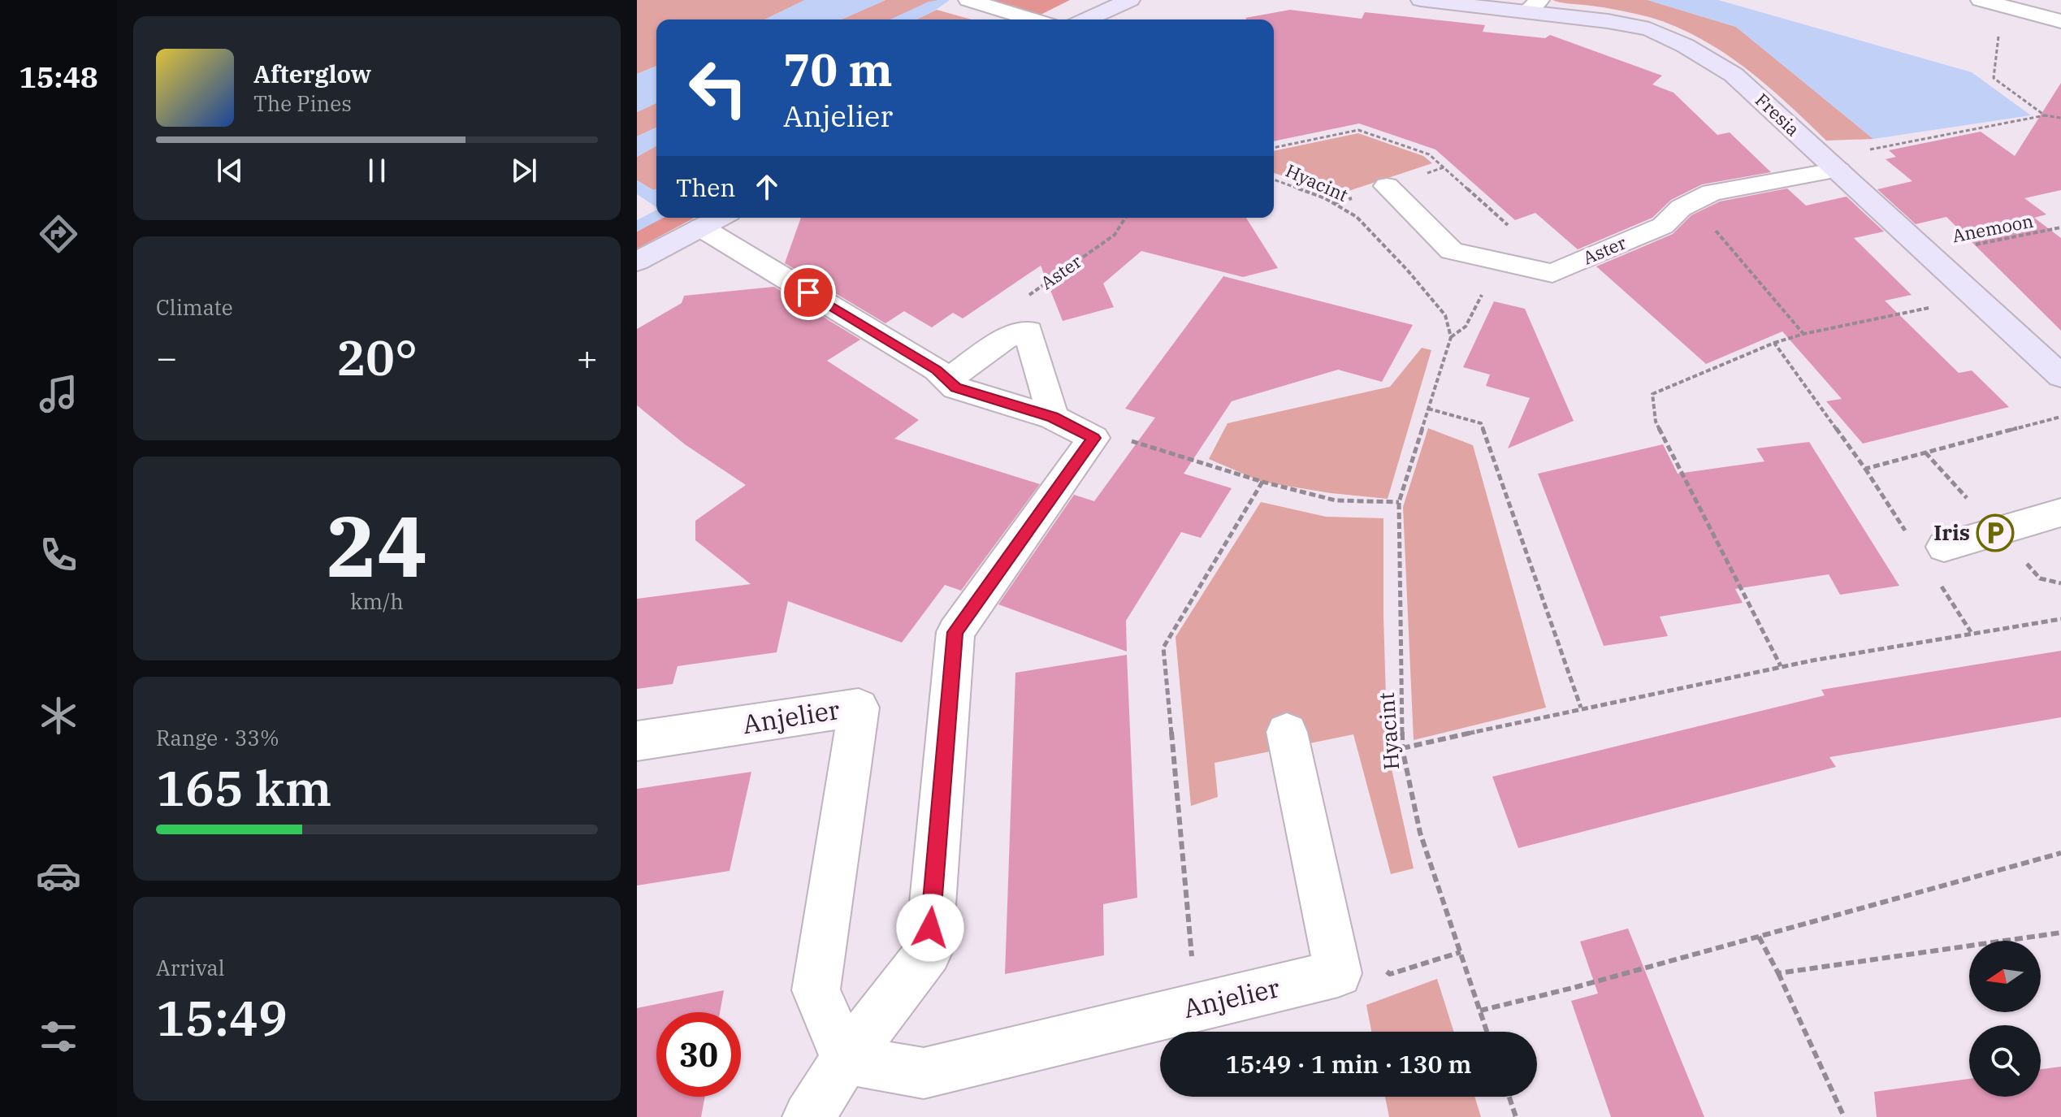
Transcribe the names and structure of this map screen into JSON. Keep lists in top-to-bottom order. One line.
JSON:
{"streets":{"street":["Fresia","Aster","Anjelier"],"path":["Hyacint","Anemoon"]},"crossings":[["Fresia","Anemoon"],["Fresia","Aster"]],"places":{"parking":["Iris"]},"north":"left","page":{"tabs":"15:48","turn":["70 m","Anjelier"],"song":["Afterglow","The Pines"],"then":"Then","tile":["Climate",["24","km/h"],["Range · 33%","165 km"],["Arrival","15:49"]],"heat":["−","20°","+"],"limit":"30","trip":"15:49 · 1 min · 130 m"}}
